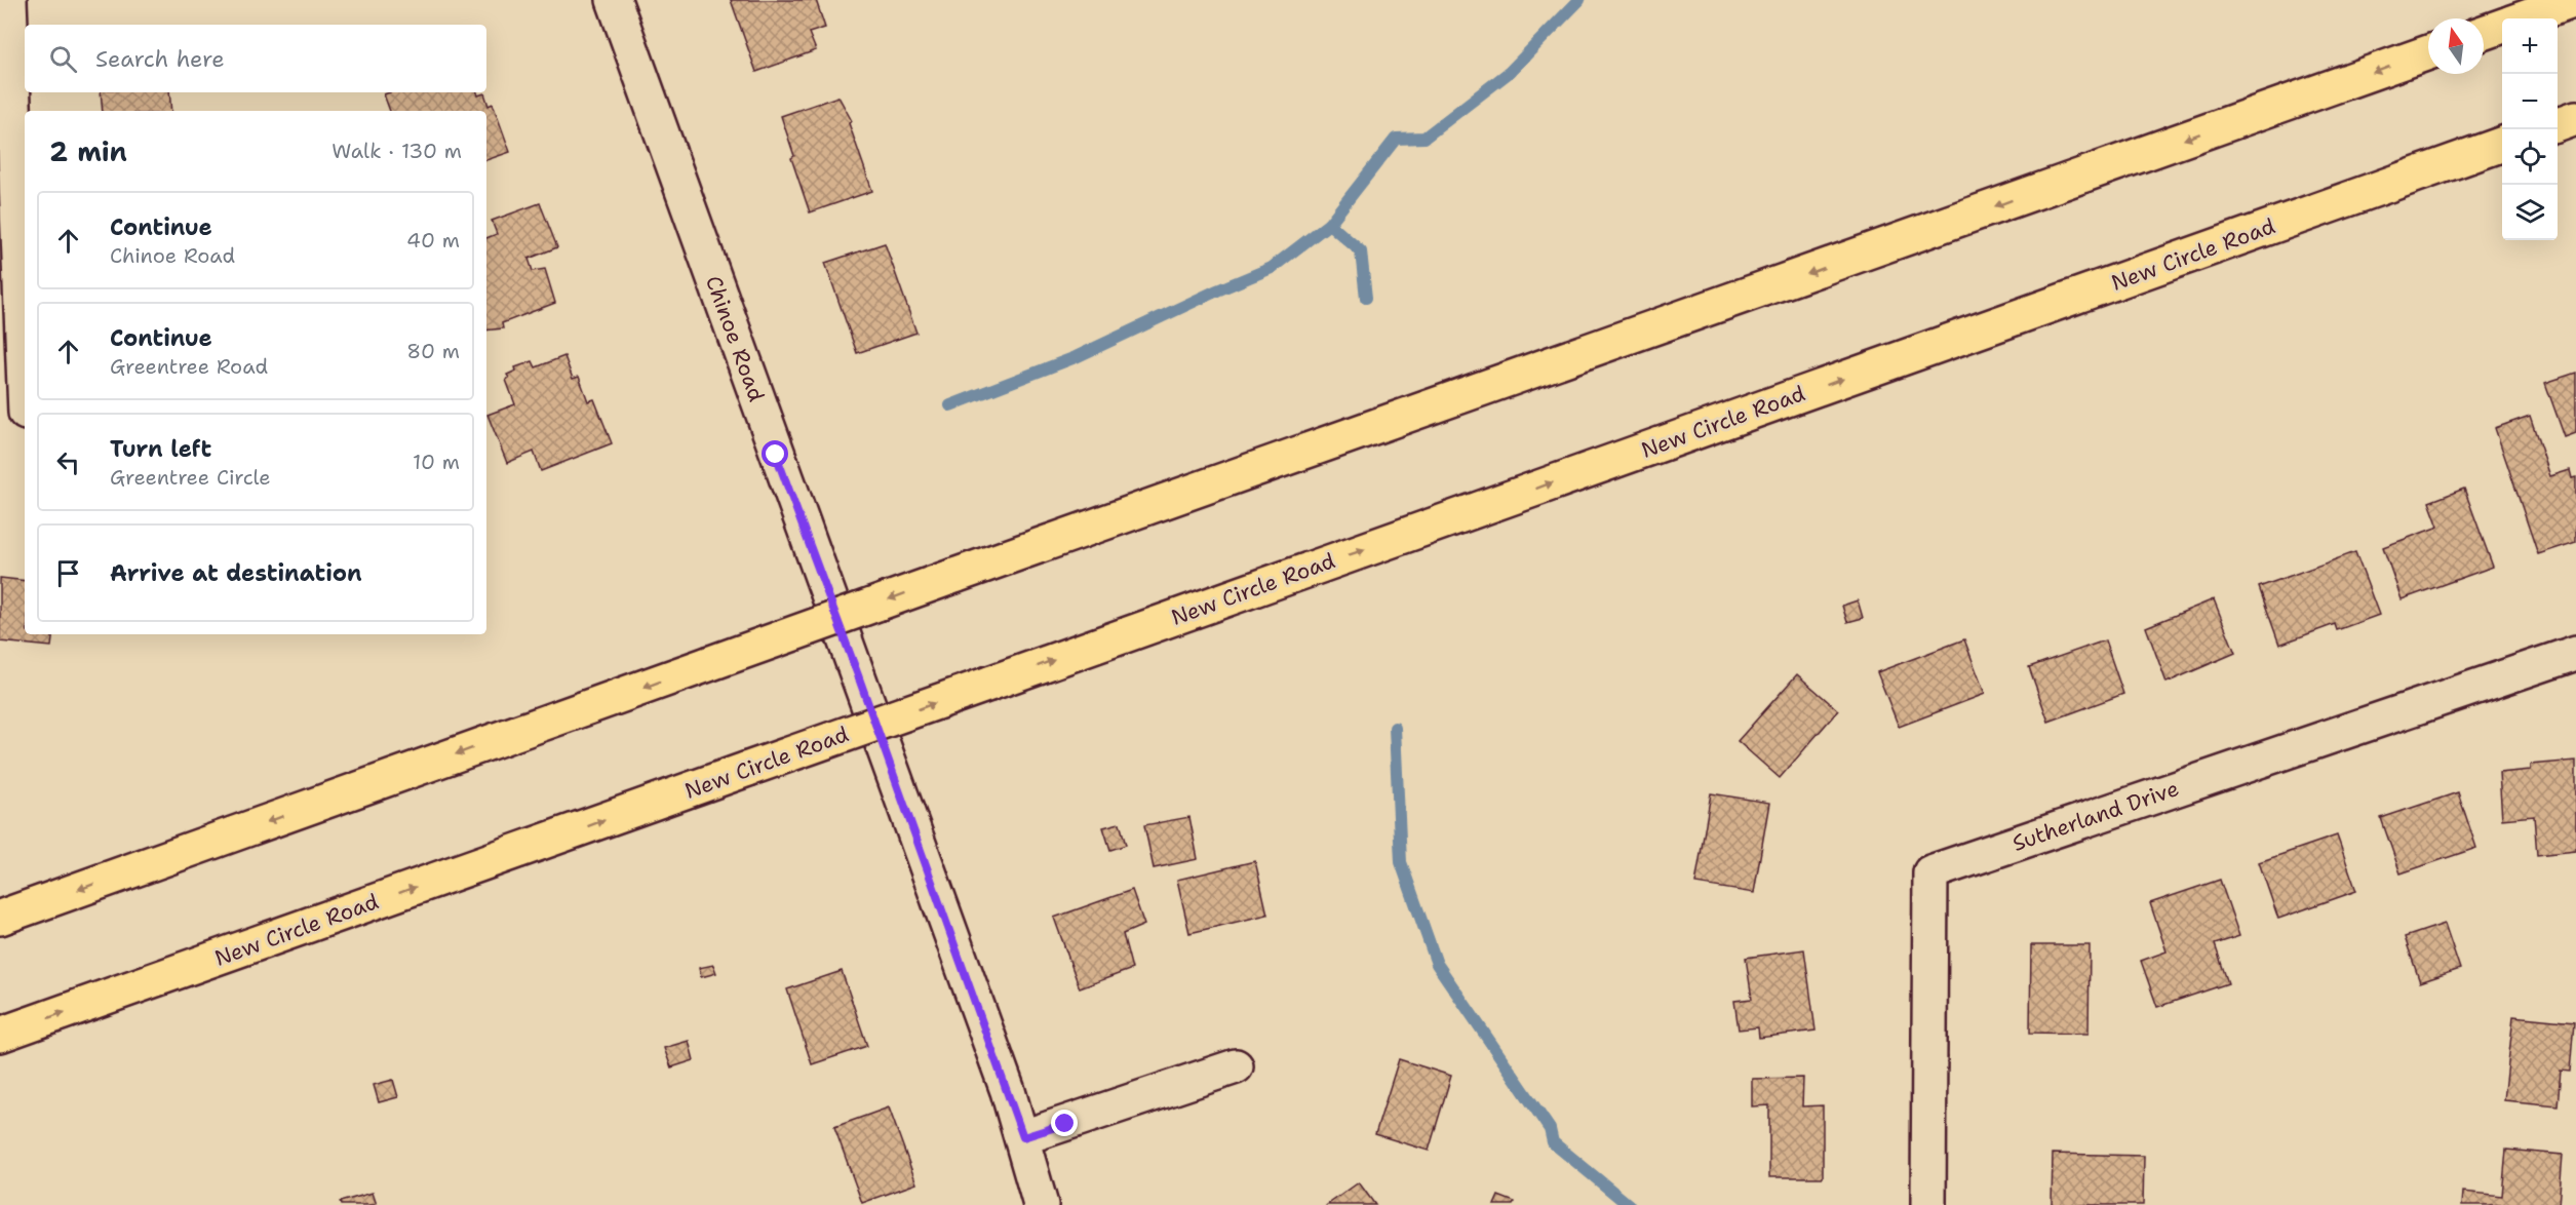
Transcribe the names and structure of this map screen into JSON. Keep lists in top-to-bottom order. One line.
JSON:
{"streets":{"highway":["New Circle Road"],"street":["Chinoe Road","Sutherland Drive"]},"north":"top","page":{"map_buttons":["+","−"],"search":"Search here","heading":["2 min","Walk · 130 m"],"list":[["Continue","Chinoe Road","40 m"],["Continue","Greentree Road","80 m"],["Turn left","Greentree Circle","10 m"],"Arrive at destination"]}}
